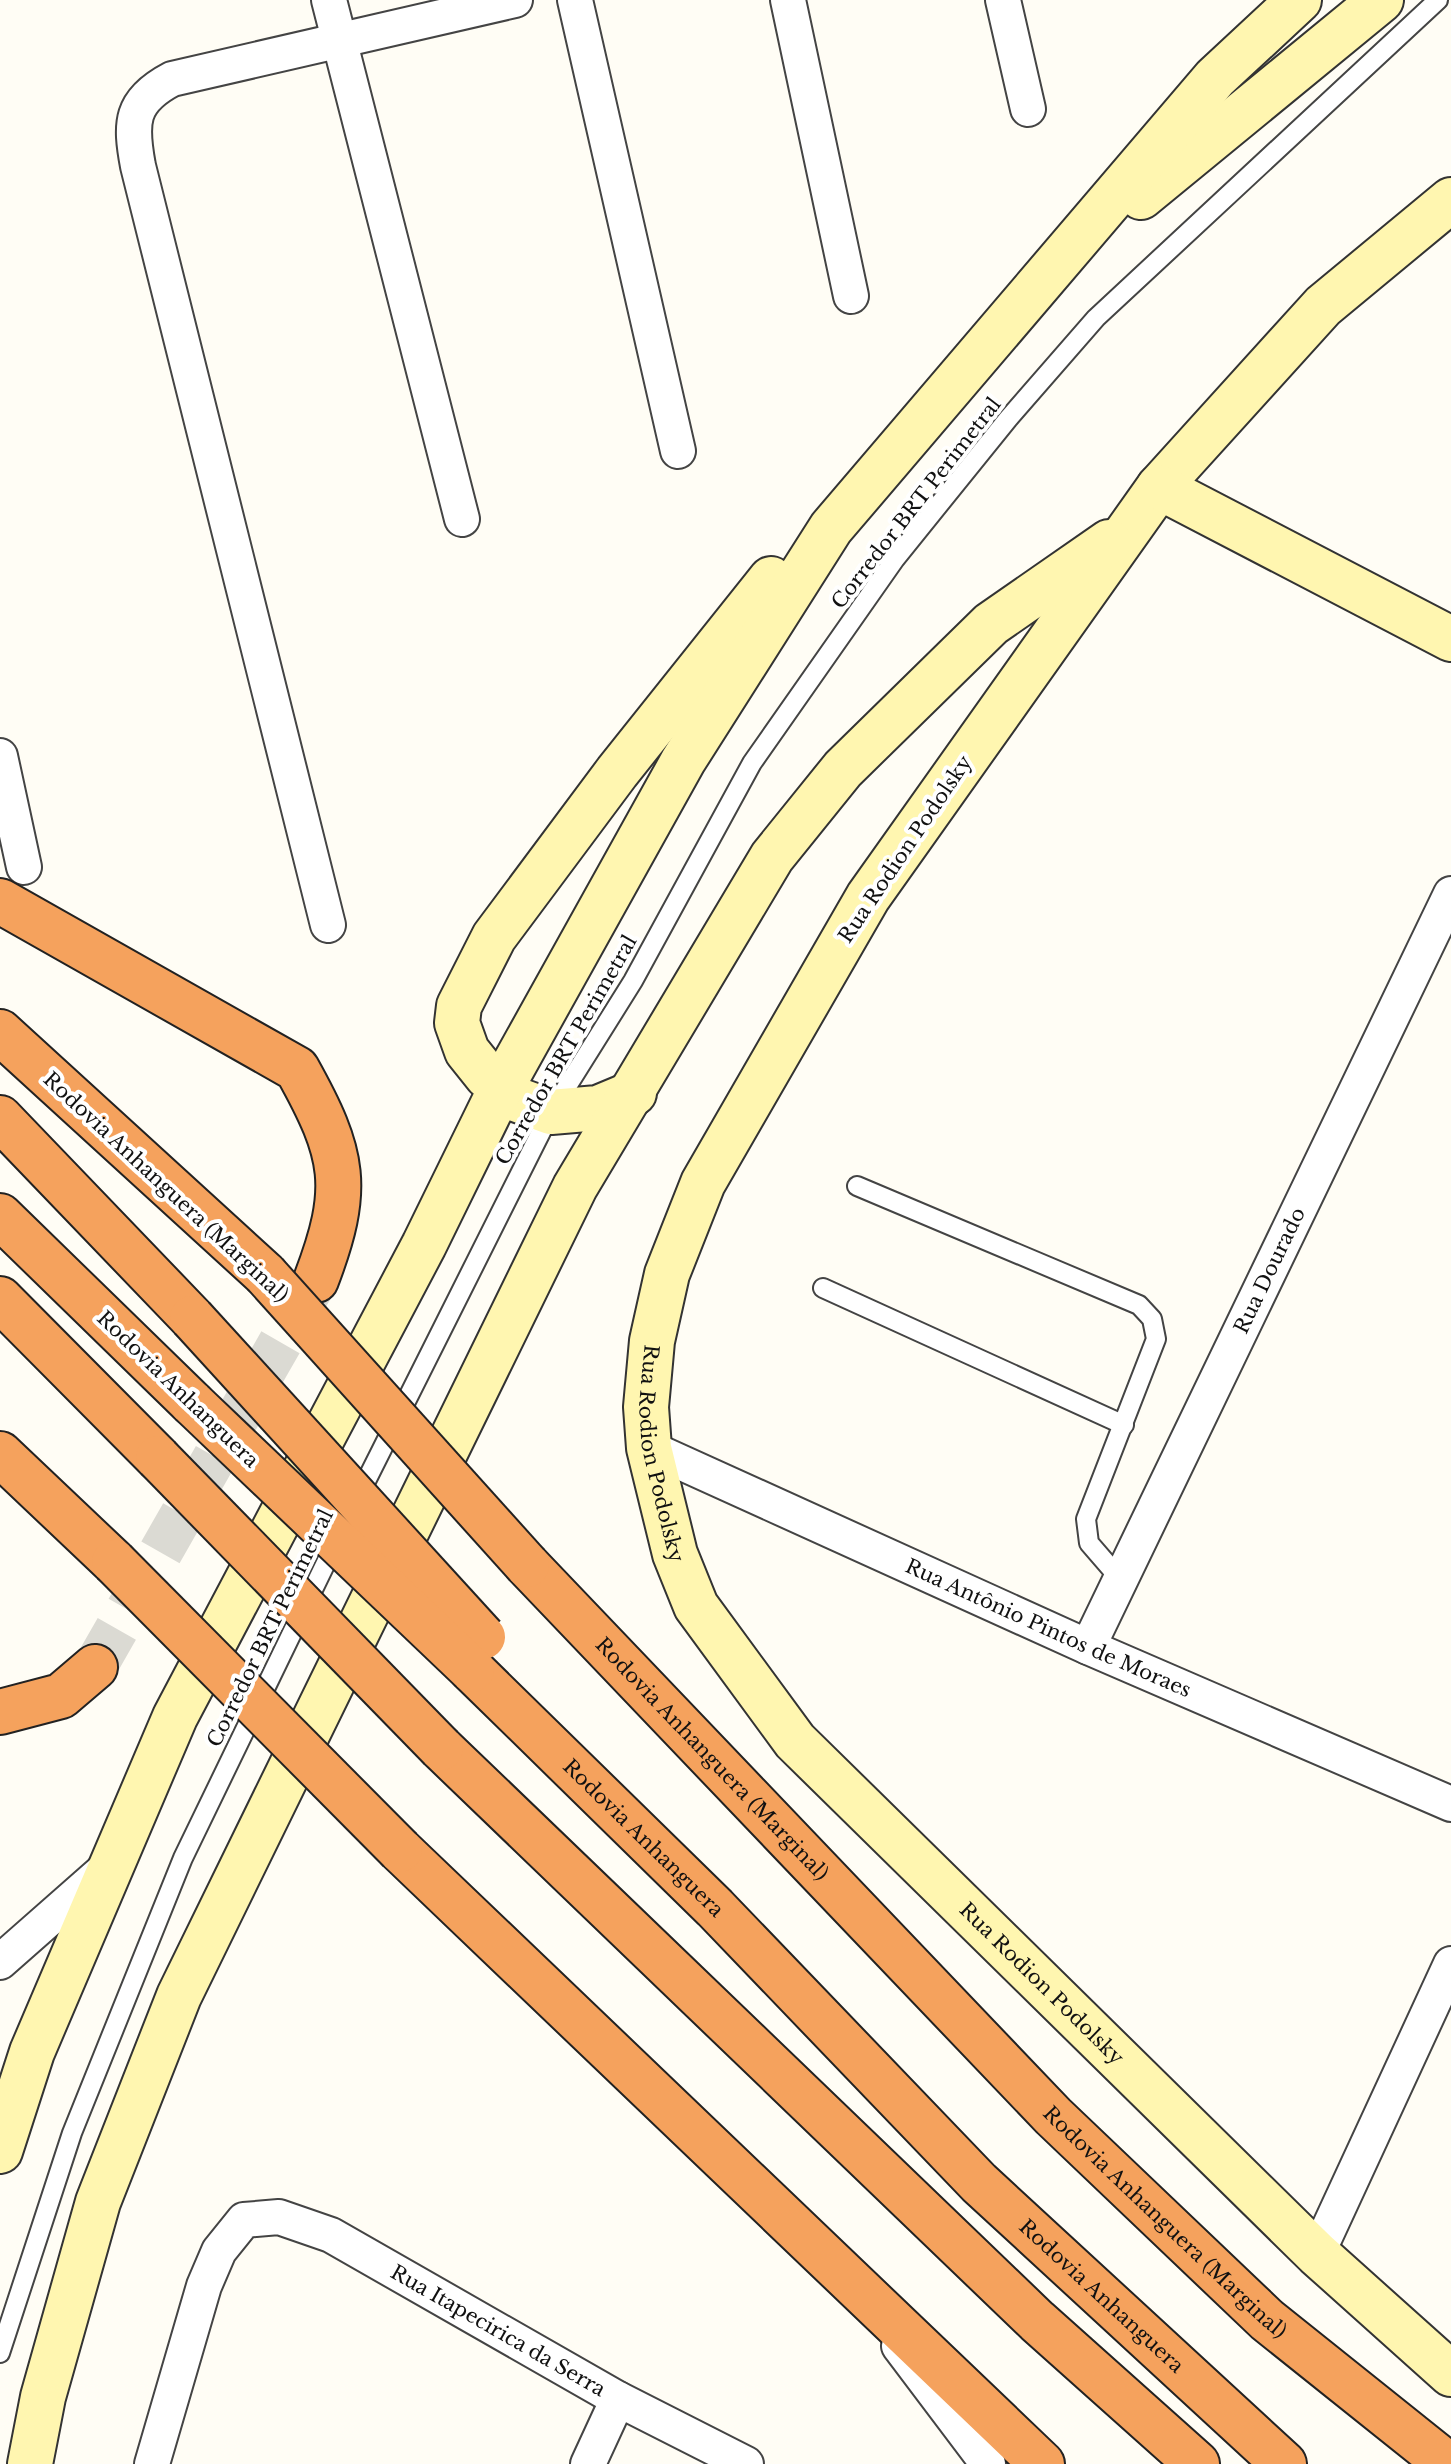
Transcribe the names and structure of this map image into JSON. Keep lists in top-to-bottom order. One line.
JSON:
{"streets":{"highway":["Rodovia Anhanguera (Marginal)","Rodovia Anhanguera"],"street":["Rua Rodion Podolsky","Rua Dourado","Rua Antônio Pintos de Moraes","Rua Itapecirica da Serra"],"lane":["Corredor BRT Perimetral"]},"crossings":[["Rua Rodion Podolsky","Rua Antônio Pintos de Moraes"],["Rua Dourado","Rua Antônio Pintos de Moraes"]]}
